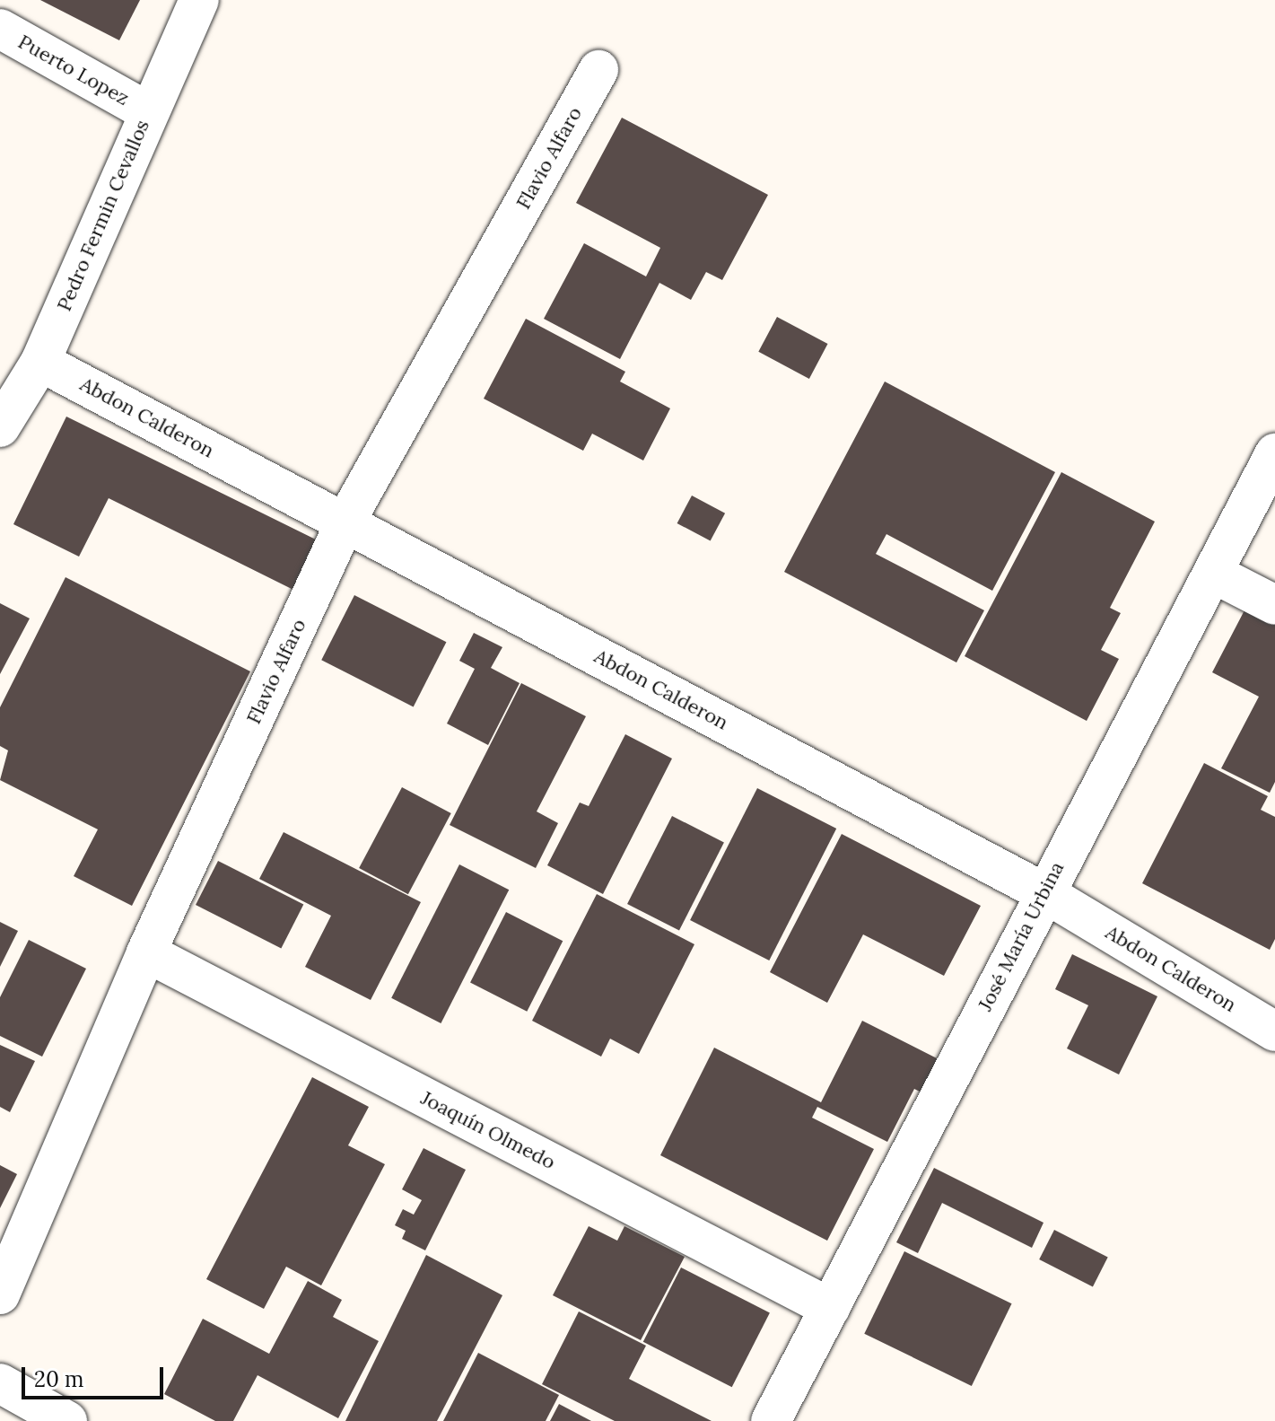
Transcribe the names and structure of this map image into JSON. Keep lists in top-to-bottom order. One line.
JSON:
{"streets":{"street":["Puerto Lopez","Flavio Alfaro","Pedro Fermin Cevallos","Abdon Calderon","José María Urbina","Joaquín Olmedo"]},"crossings":[["Puerto Lopez","Pedro Fermin Cevallos"],["Flavio Alfaro","Abdon Calderon"],["Flavio Alfaro","Joaquín Olmedo"],["Pedro Fermin Cevallos","Abdon Calderon"],["Abdon Calderon","José María Urbina"],["José María Urbina","Joaquín Olmedo"]],"scale_bar":"20 m"}
